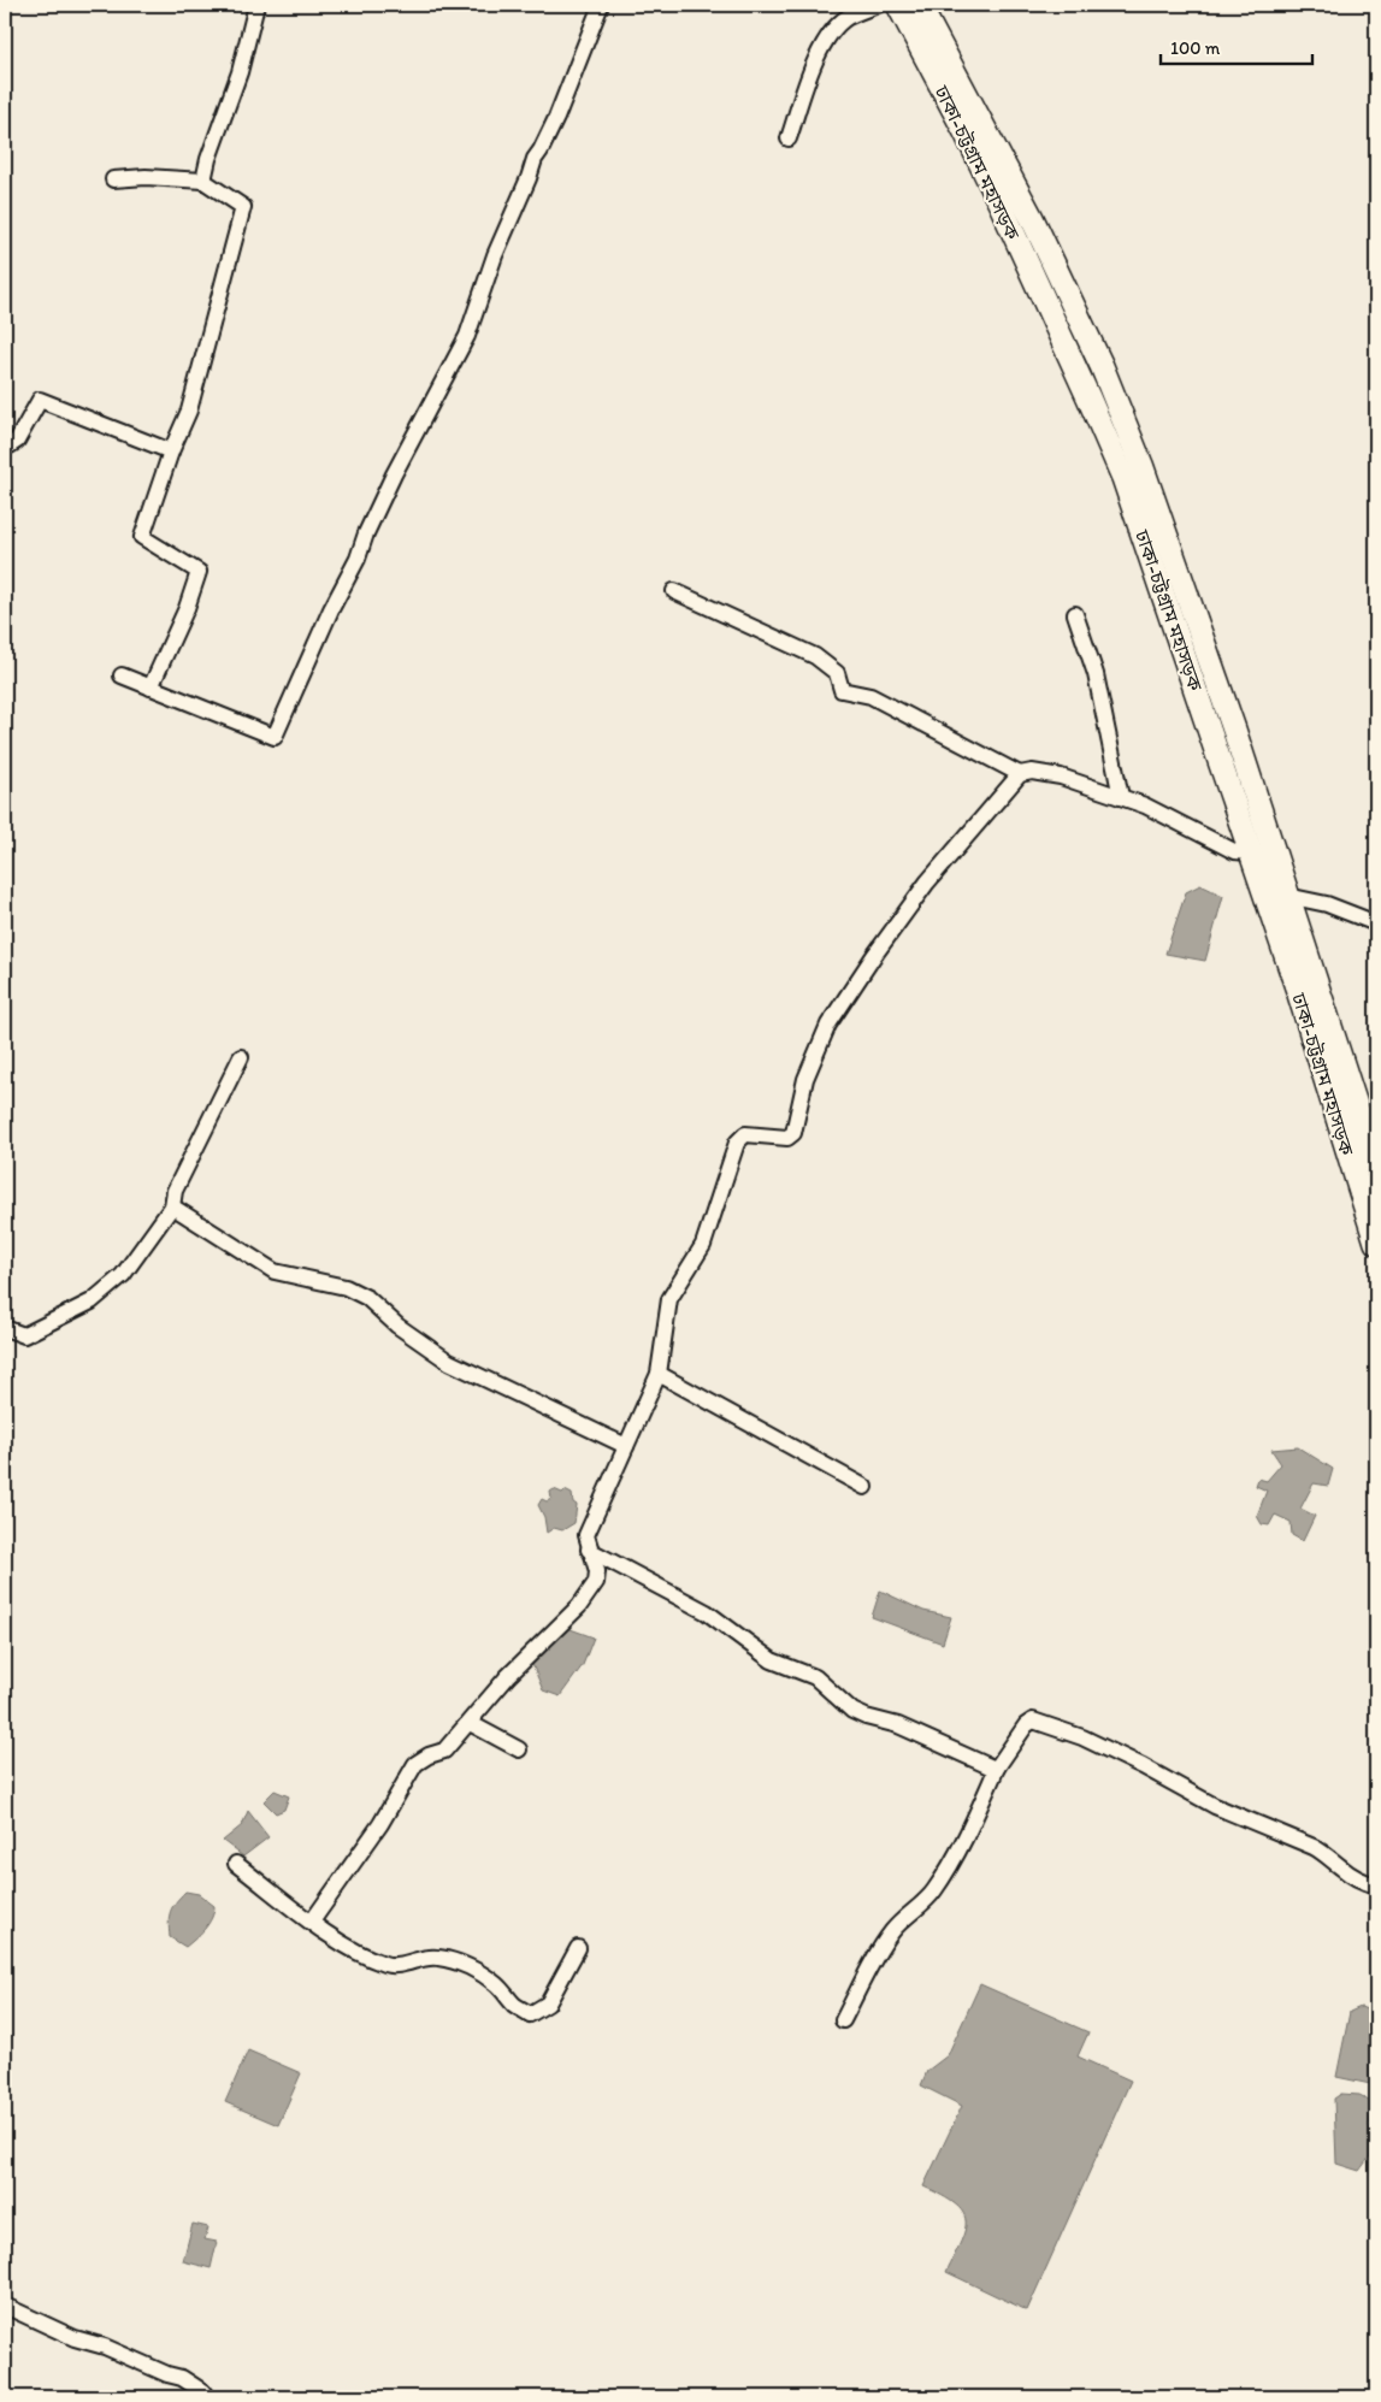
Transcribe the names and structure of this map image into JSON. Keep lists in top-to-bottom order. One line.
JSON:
{"streets":{"highway":["ঢাকা-চট্টগ্রাম মহাসড়ক"]},"scale_bar":"100 m"}
